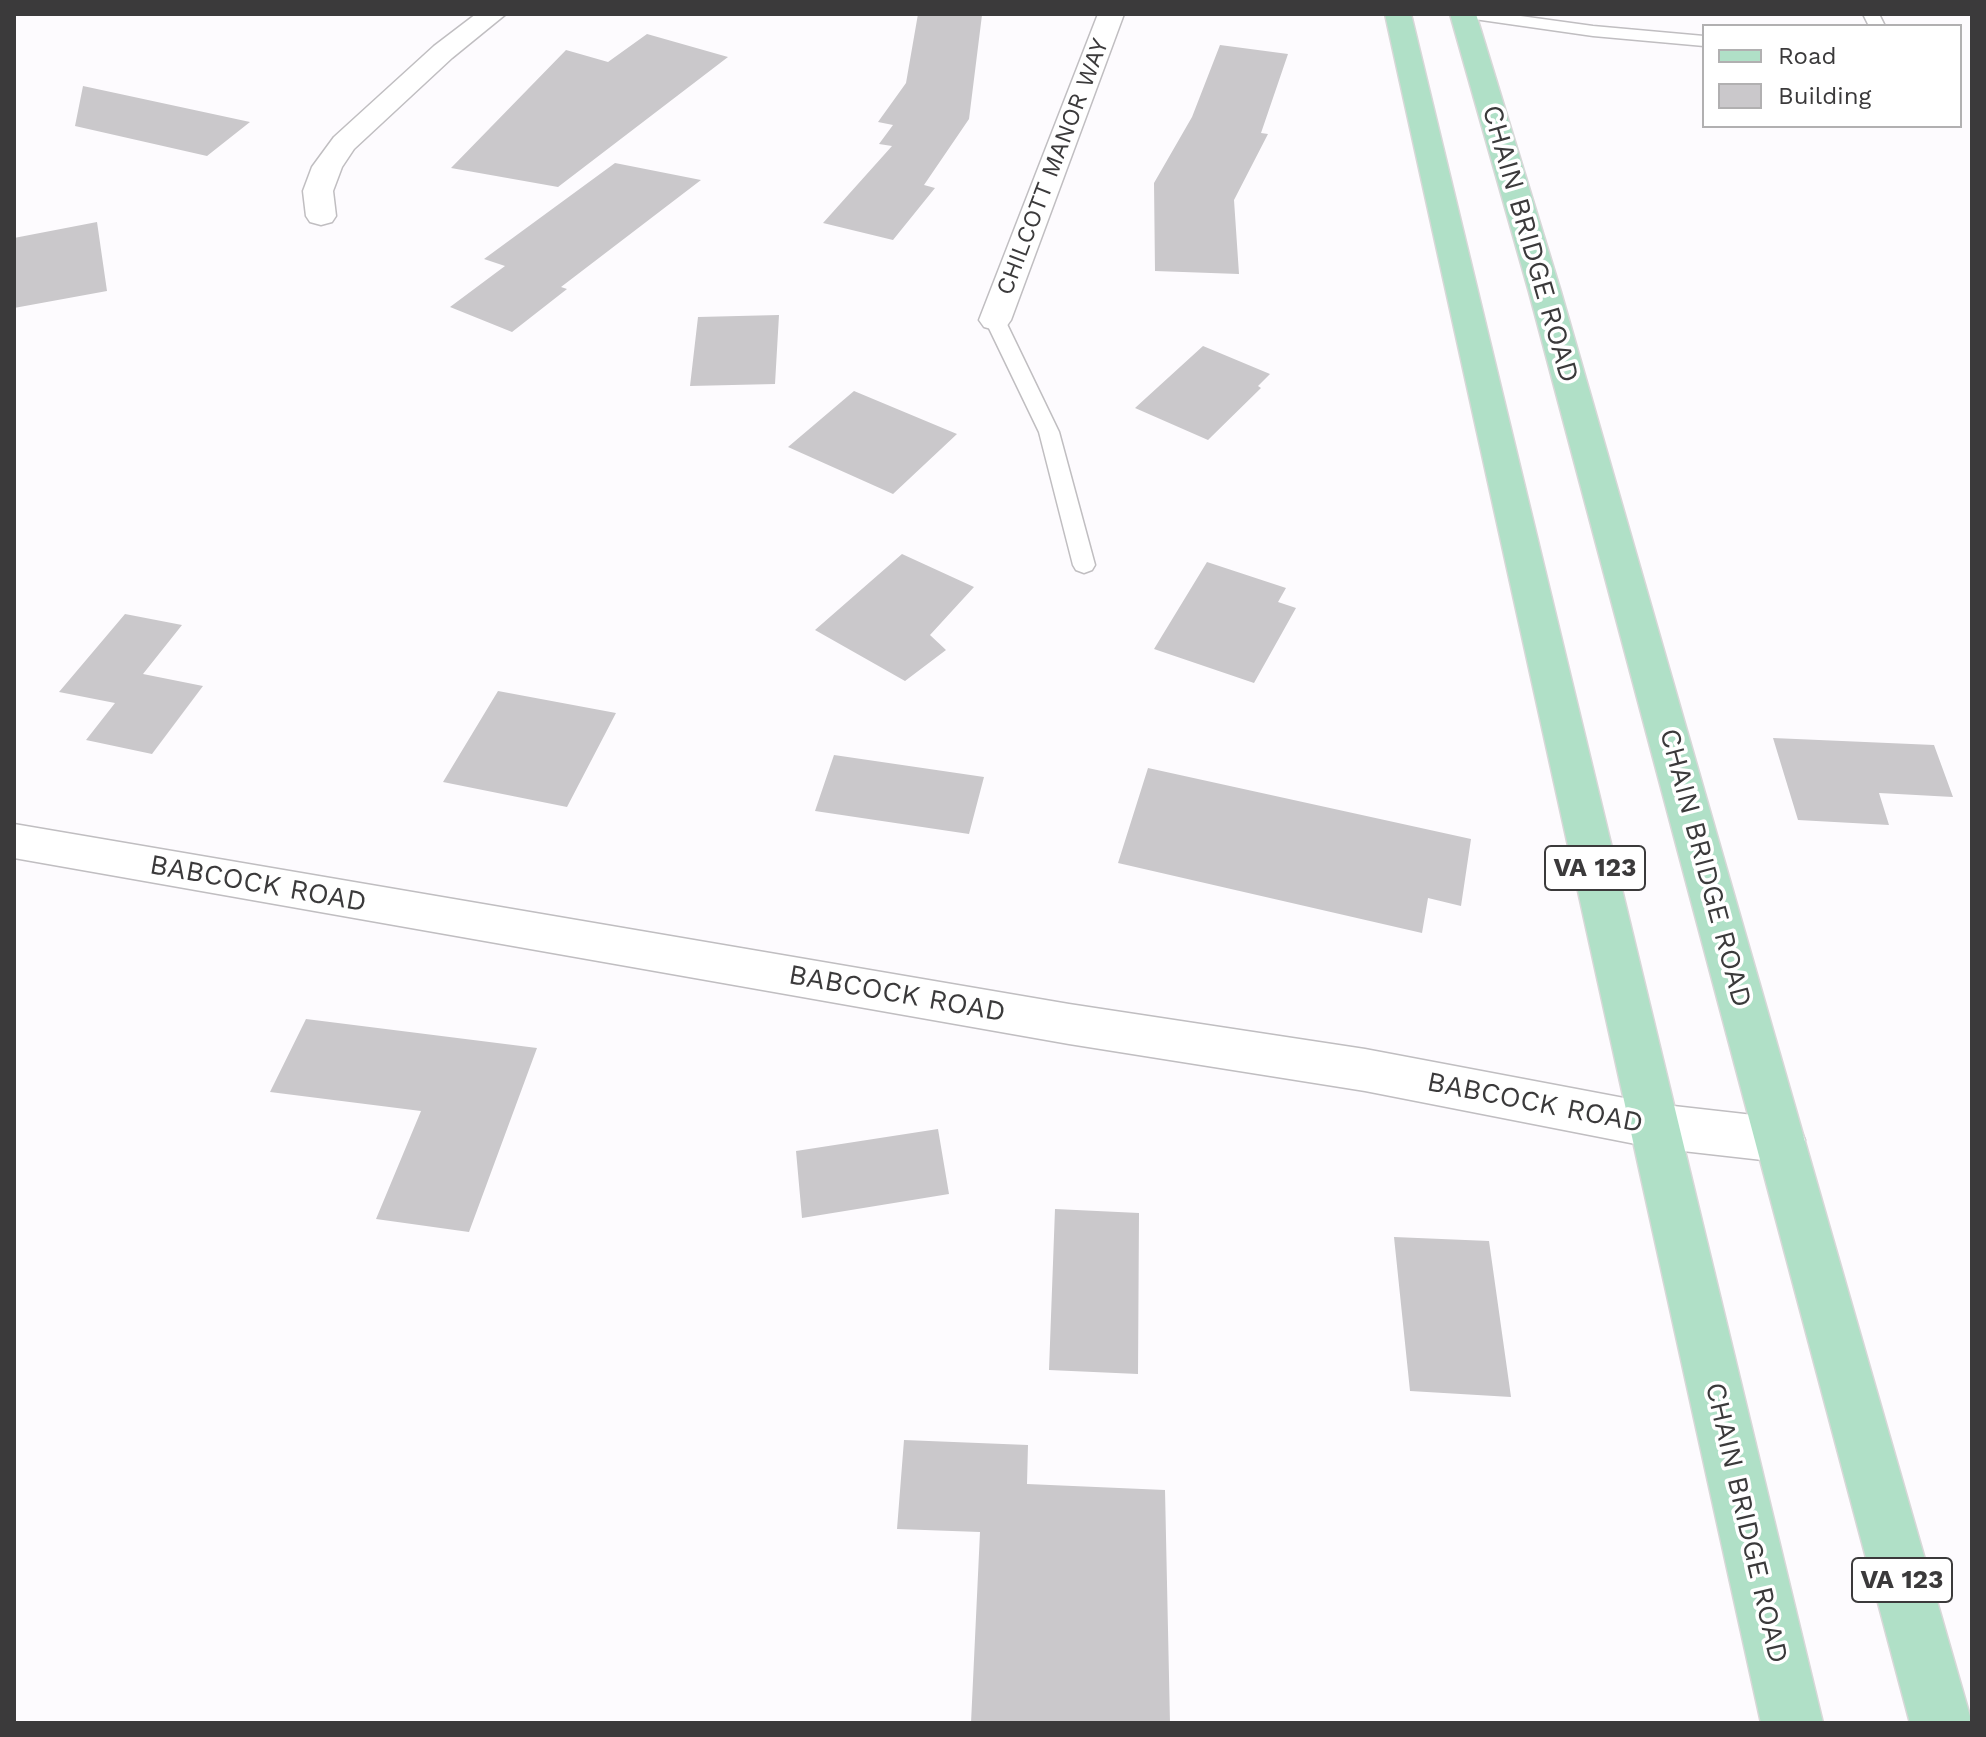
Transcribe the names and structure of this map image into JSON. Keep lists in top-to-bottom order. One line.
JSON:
{"streets":{"main road":["CHAIN BRIDGE ROAD","VA 123"],"street":["CHILCOTT MANOR WAY","BABCOCK ROAD"]},"crossings":[["CHAIN BRIDGE ROAD","BABCOCK ROAD"]],"legend":["Road","Building"]}
